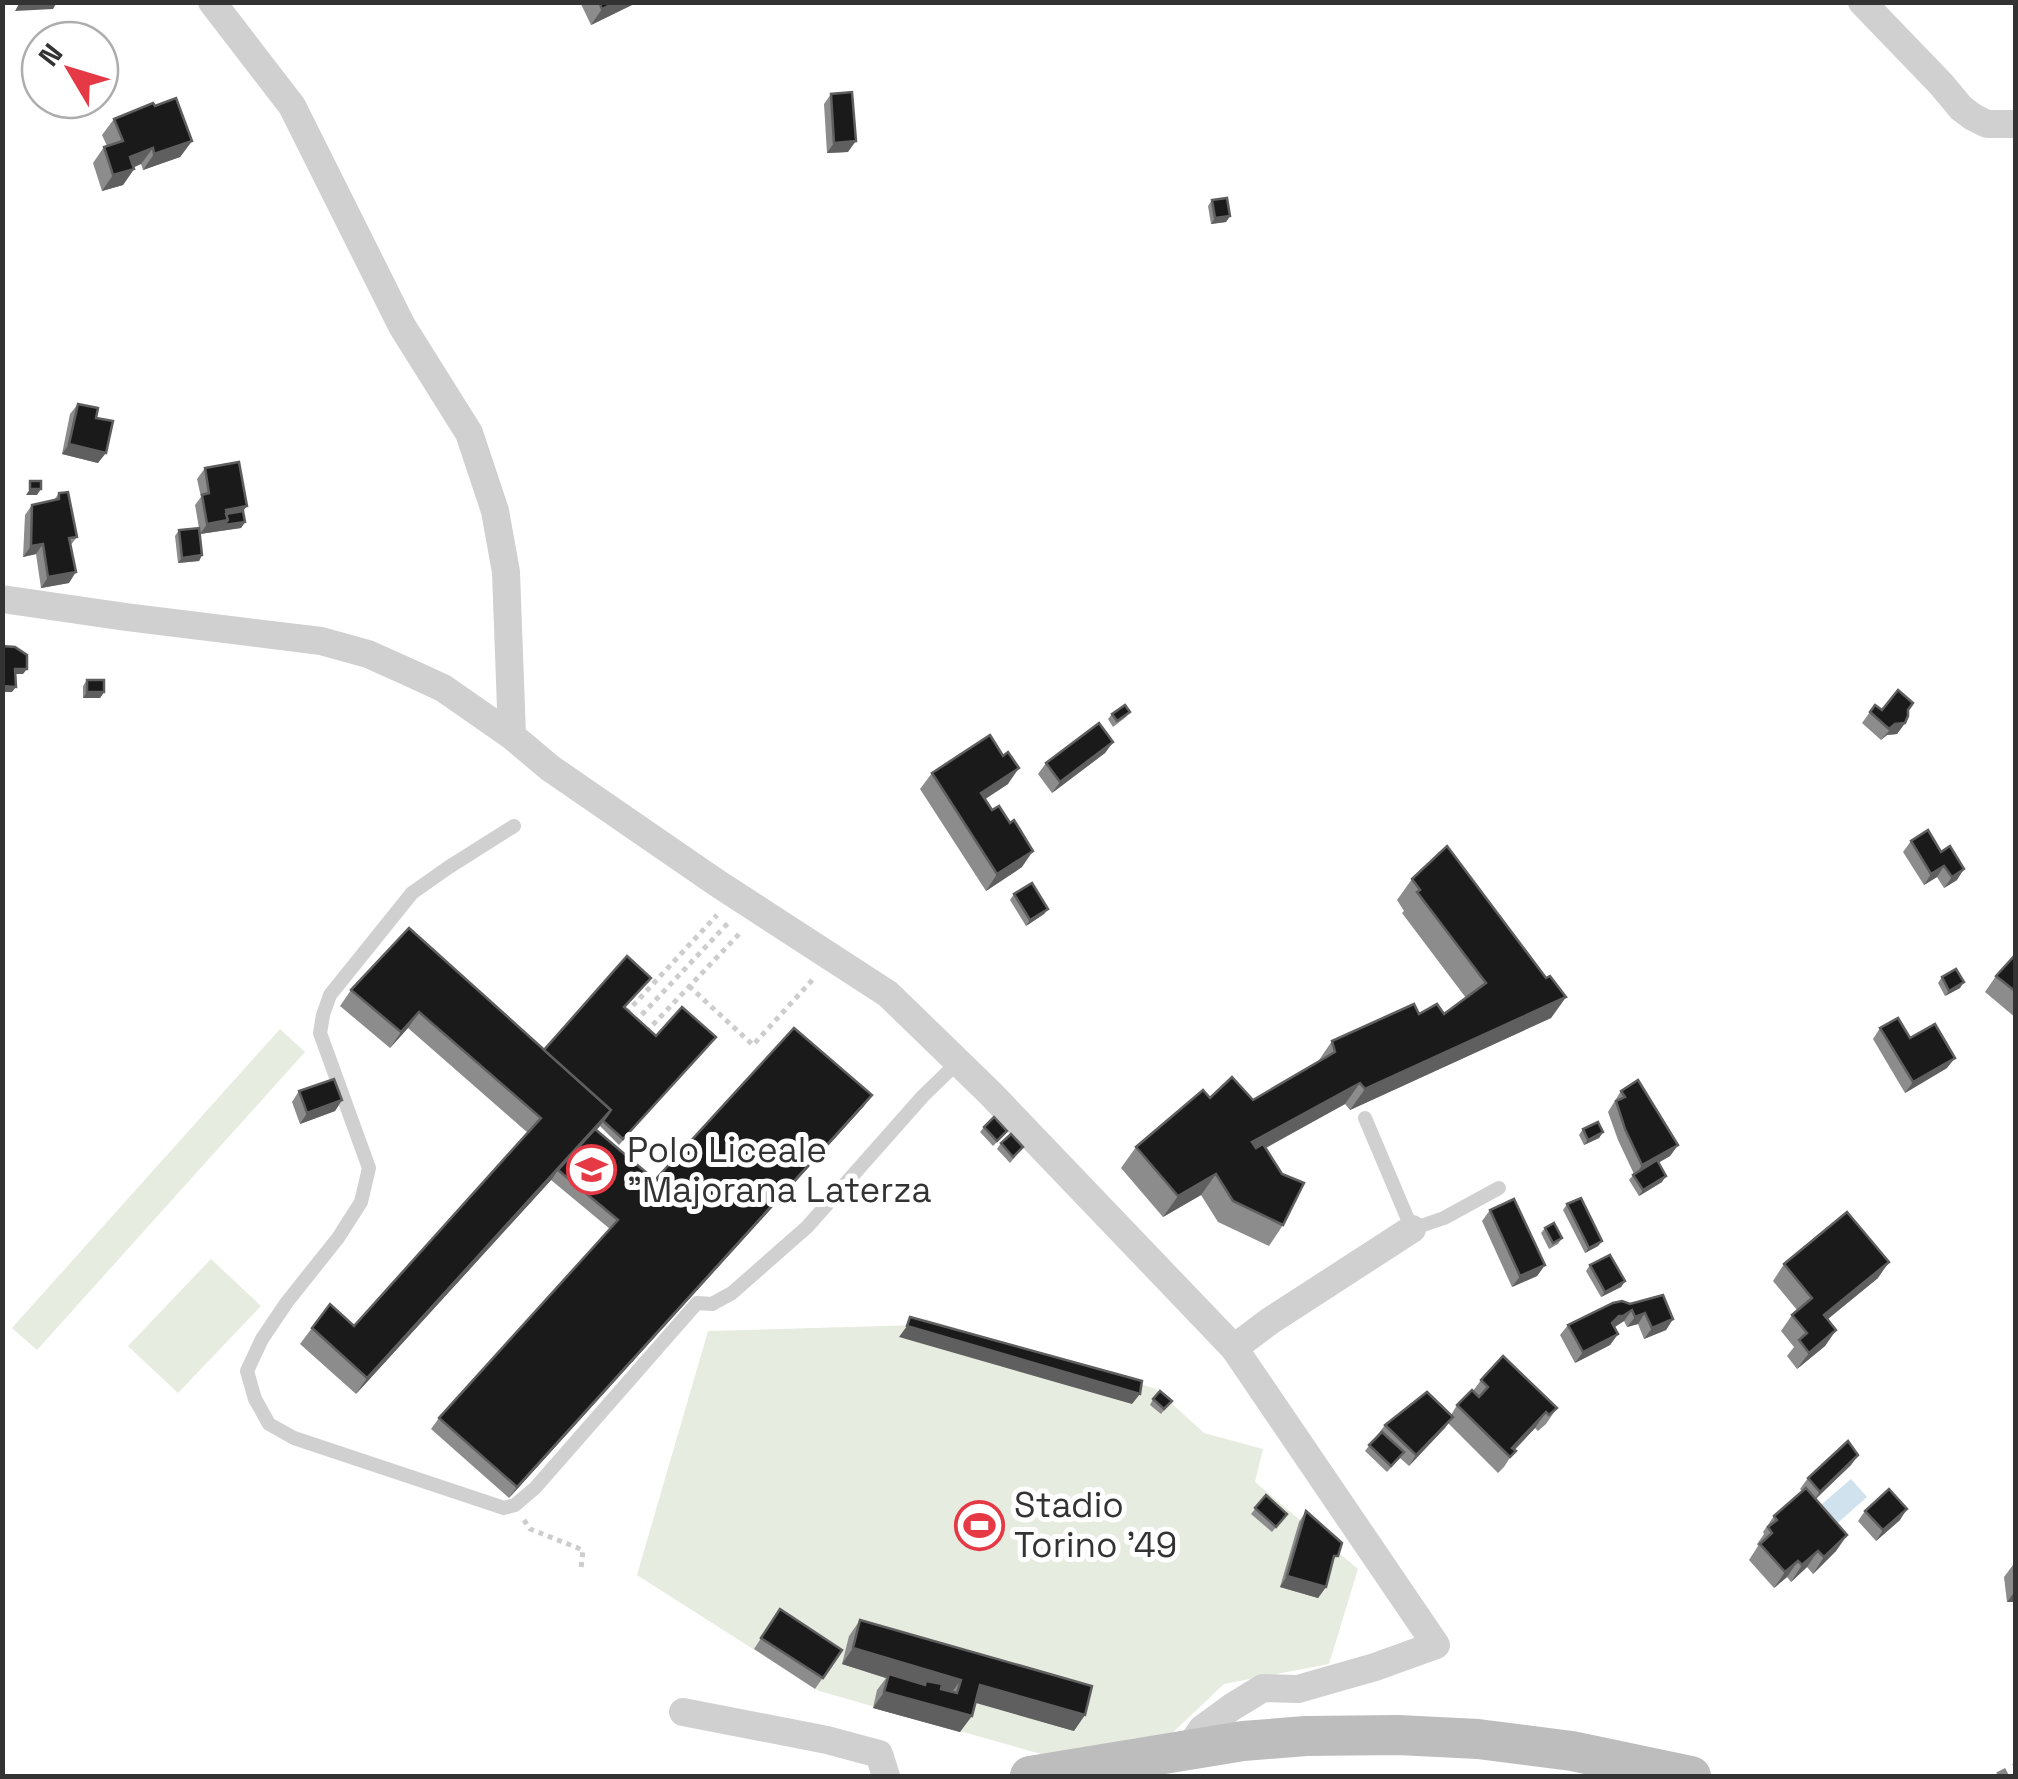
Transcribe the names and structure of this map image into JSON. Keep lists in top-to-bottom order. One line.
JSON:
{"places":{"school or university":["Polo Liceale \"Majorana Laterza"],"sports":["Stadio Torino '49"]},"north":"top left"}
